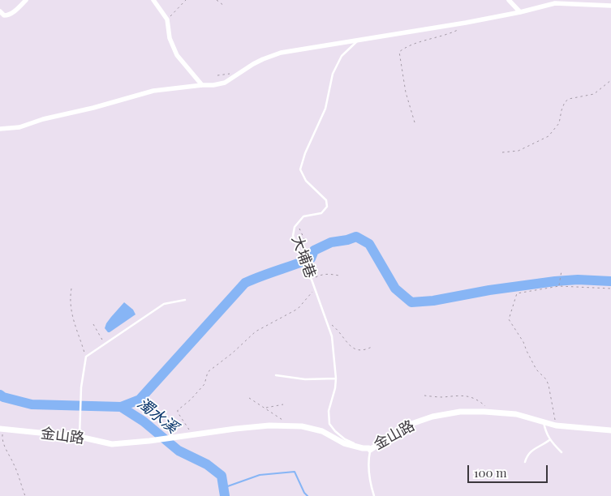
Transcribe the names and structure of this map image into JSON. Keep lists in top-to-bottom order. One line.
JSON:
{"streets":{"street":["金山路"],"lane":["大埔巷"]},"crossings":[["大埔巷","金山路"]],"water":["濁水溪"],"scale_bar":"100 m"}
